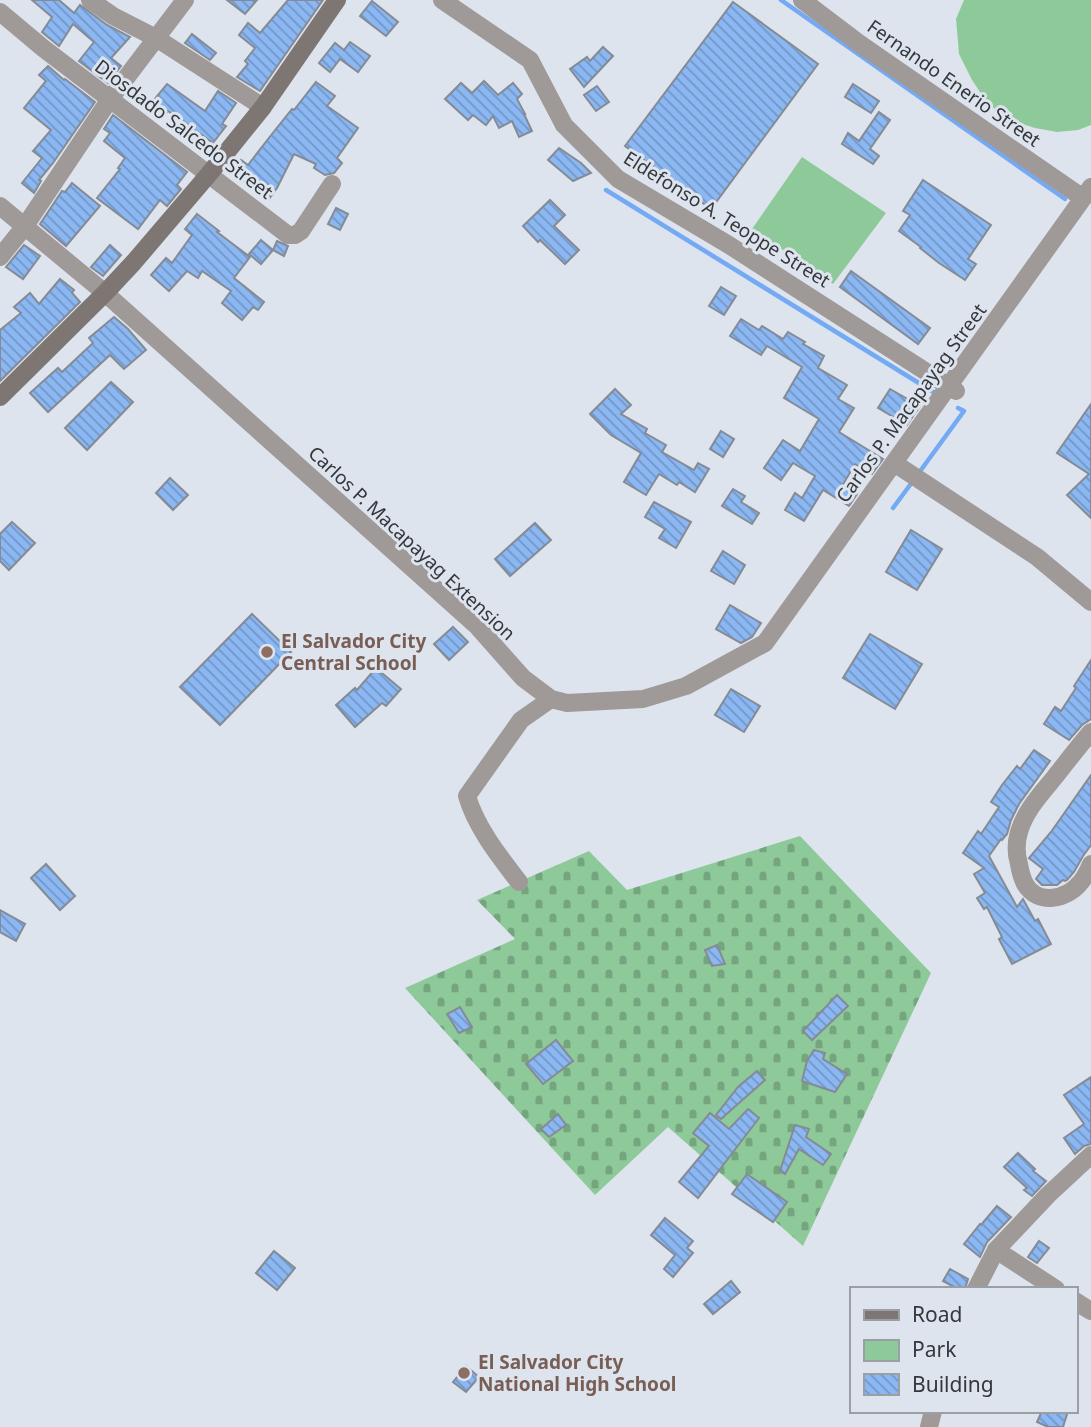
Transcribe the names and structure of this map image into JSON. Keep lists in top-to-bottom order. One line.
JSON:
{"streets":{"street":["Fernando Enerio Street","Diosdado Salcedo Street","Eldefonso A. Teoppe Street","Carlos P. Macapayag Street","Carlos P. Macapayag Extension"]},"crossings":[["Fernando Enerio Street","Carlos P. Macapayag Street"],["Eldefonso A. Teoppe Street","Carlos P. Macapayag Street"],["Carlos P. Macapayag Street","Carlos P. Macapayag Extension"]],"places":["El Salvador City Central School","El Salvador City National High School"],"legend":["Road","Park","Building"]}
